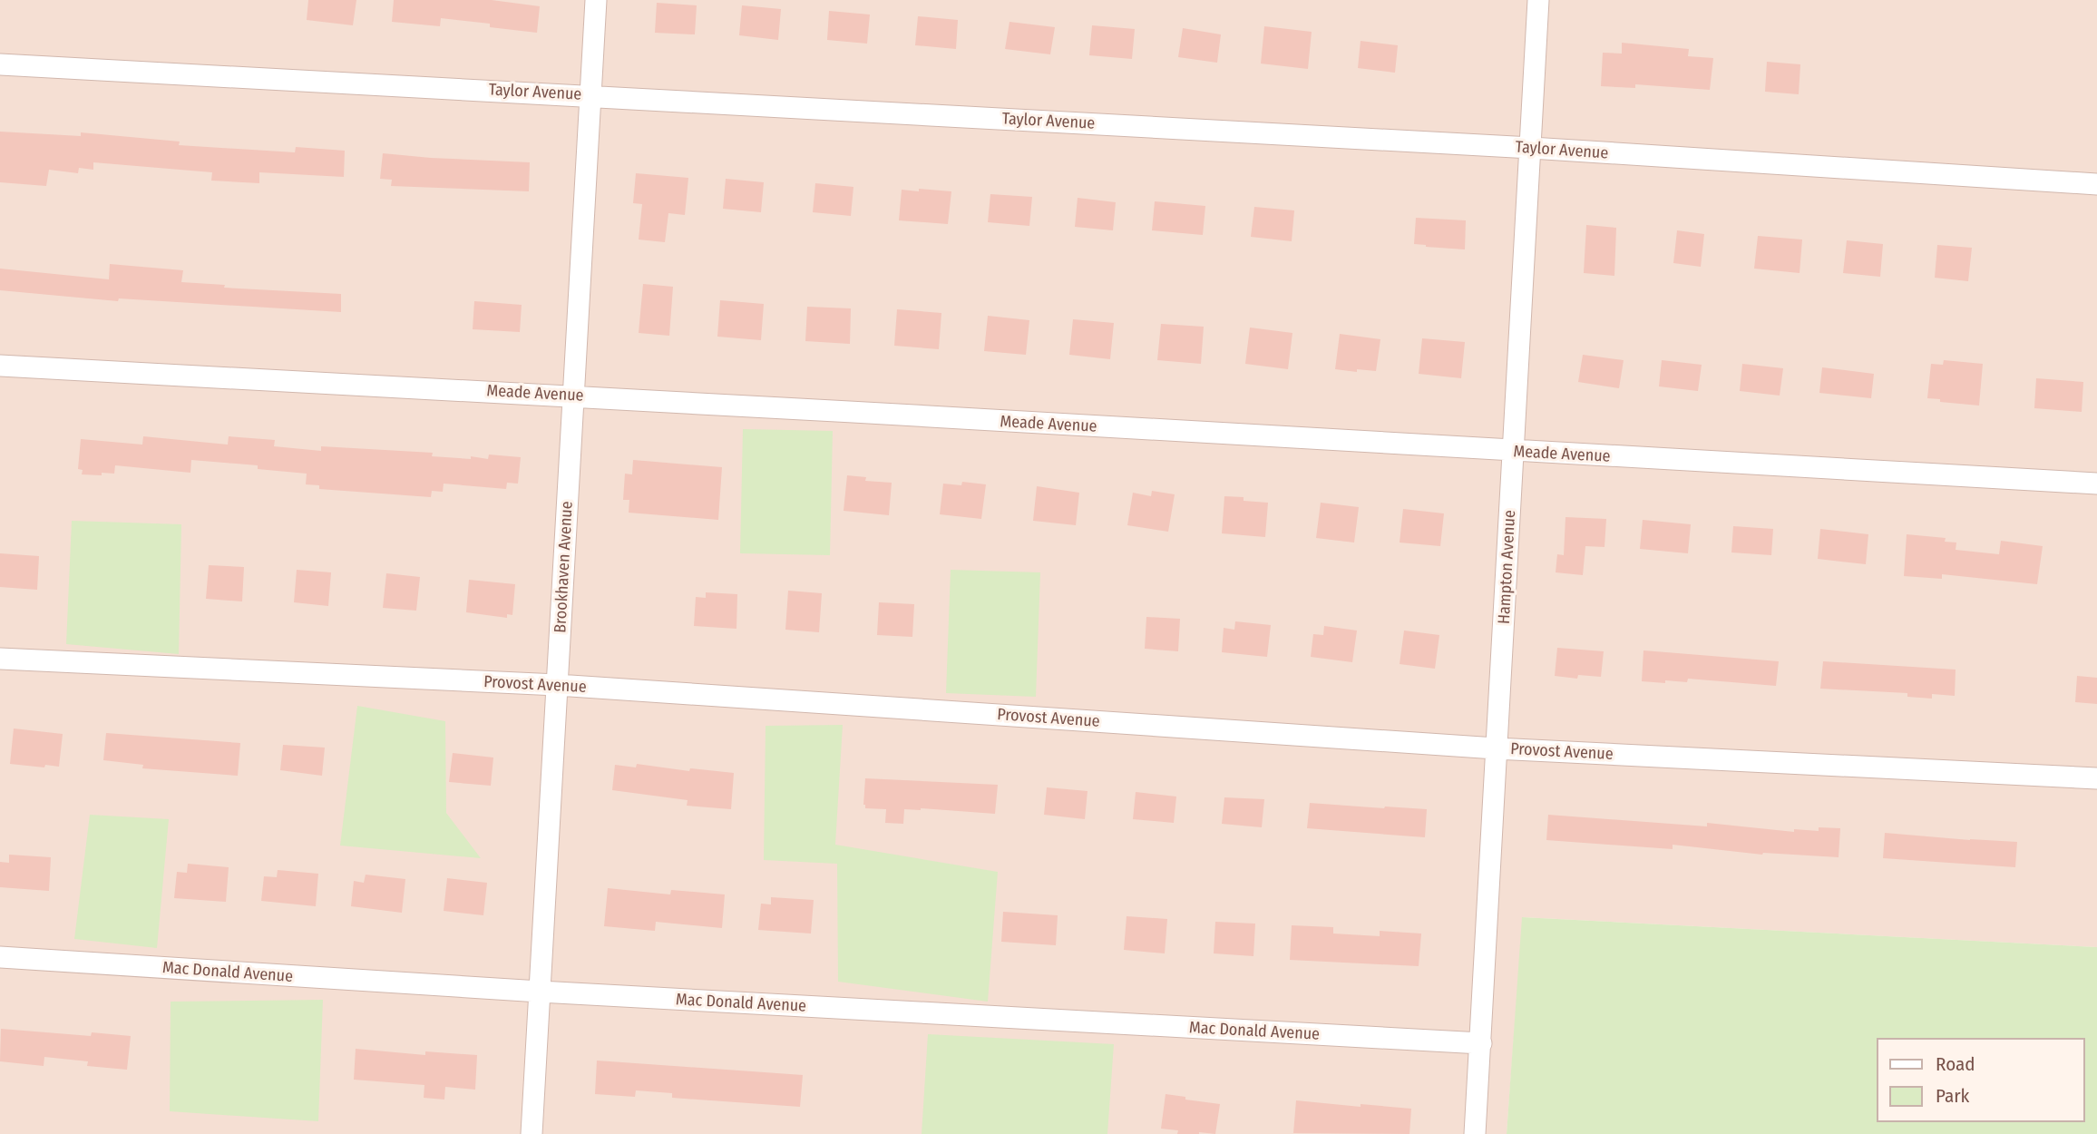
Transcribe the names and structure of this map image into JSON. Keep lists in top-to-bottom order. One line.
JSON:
{"streets":{"street":["Taylor Avenue","Meade Avenue","Brookhaven Avenue","Hampton Avenue","Provost Avenue","Mac Donald Avenue"]},"crossings":[["Taylor Avenue","Brookhaven Avenue"],["Taylor Avenue","Hampton Avenue"],["Meade Avenue","Brookhaven Avenue"],["Meade Avenue","Hampton Avenue"],["Brookhaven Avenue","Provost Avenue"],["Brookhaven Avenue","Mac Donald Avenue"],["Hampton Avenue","Provost Avenue"],["Hampton Avenue","Mac Donald Avenue"]],"legend":["Road","Park"]}
